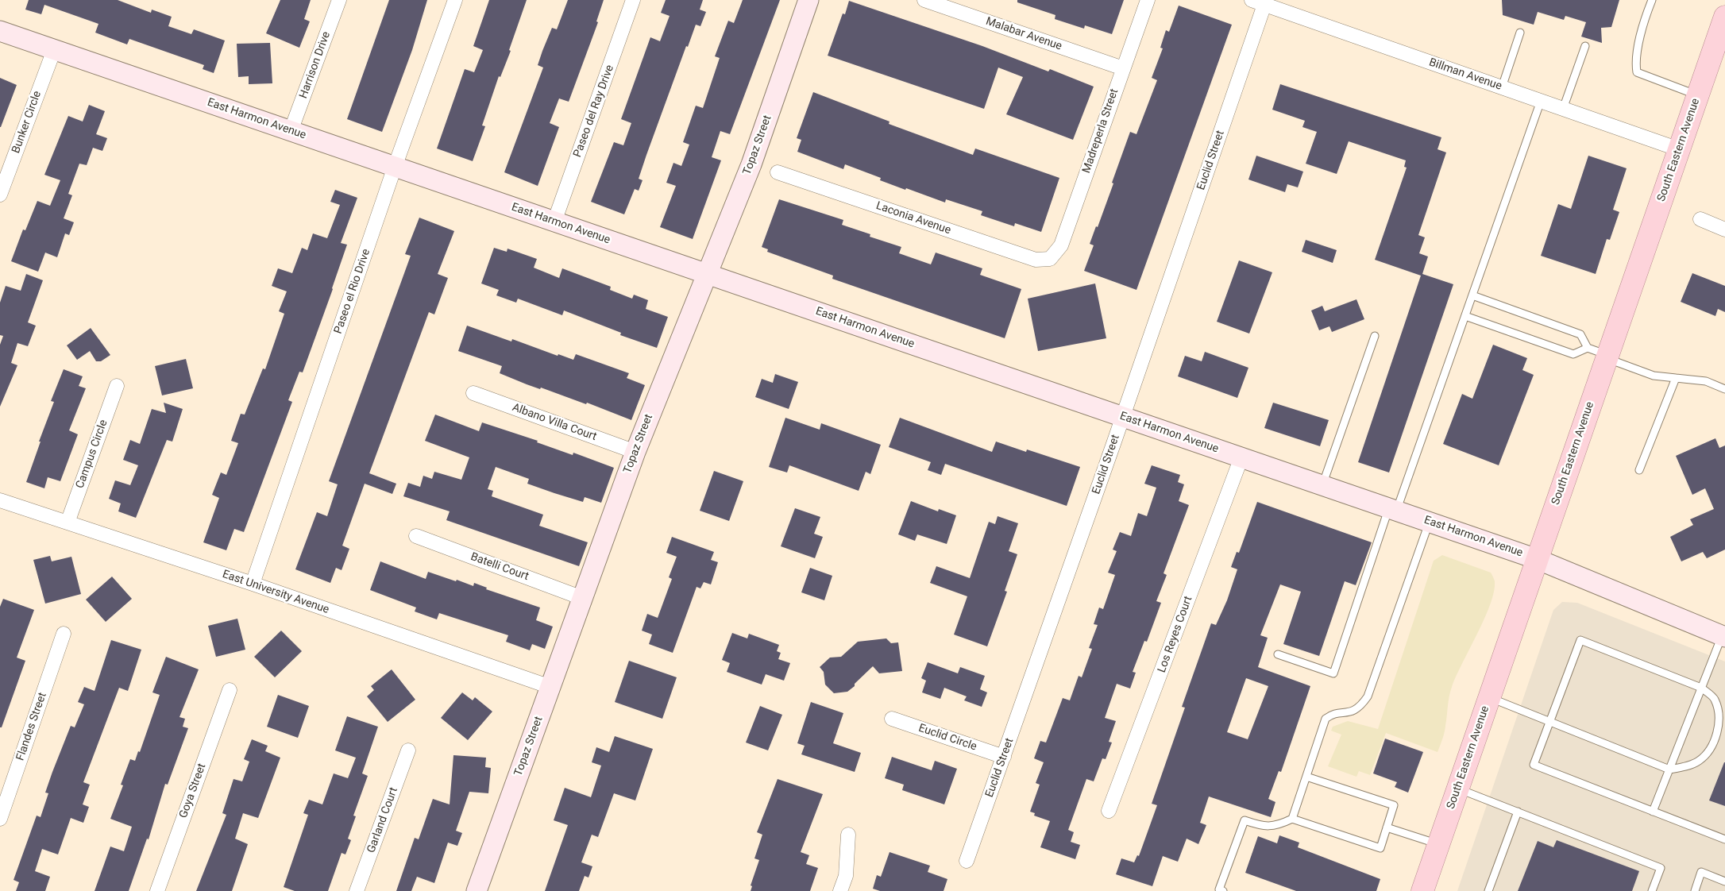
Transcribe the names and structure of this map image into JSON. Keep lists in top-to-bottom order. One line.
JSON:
{"streets":{"main road":["East Harmon Avenue","Topaz Street","South Eastern Avenue"],"street":["Malabar Avenue","Harrison Drive","Billman Avenue","Paseo del Ray Drive","Bunker Circle","Madreperla Street","Euclid Street","Laconia Avenue","Paseo el Rio Drive","Albano Villa Court","Campus Circle","Batelli Court","East University Avenue","Los Reyes Court","Flandes Street","Euclid Circle","Goya Street","Garland Court"]},"crossings":[["Malabar Avenue","Madreperla Street"],["Harrison Drive","East Harmon Avenue"],["Billman Avenue","South Eastern Avenue"],["Billman Avenue","Euclid Street"],["Paseo del Ray Drive","East Harmon Avenue"],["East Harmon Avenue","Bunker Circle"],["East Harmon Avenue","Topaz Street"],["East Harmon Avenue","South Eastern Avenue"],["East Harmon Avenue","Euclid Street"],["East Harmon Avenue","Paseo el Rio Drive"],["East Harmon Avenue","Los Reyes Court"],["Madreperla Street","Laconia Avenue"],["Topaz Street","Albano Villa Court"],["Topaz Street","Batelli Court"],["Topaz Street","East University Avenue"],["Euclid Street","Euclid Circle"],["Paseo el Rio Drive","East University Avenue"],["Campus Circle","East University Avenue"]]}
